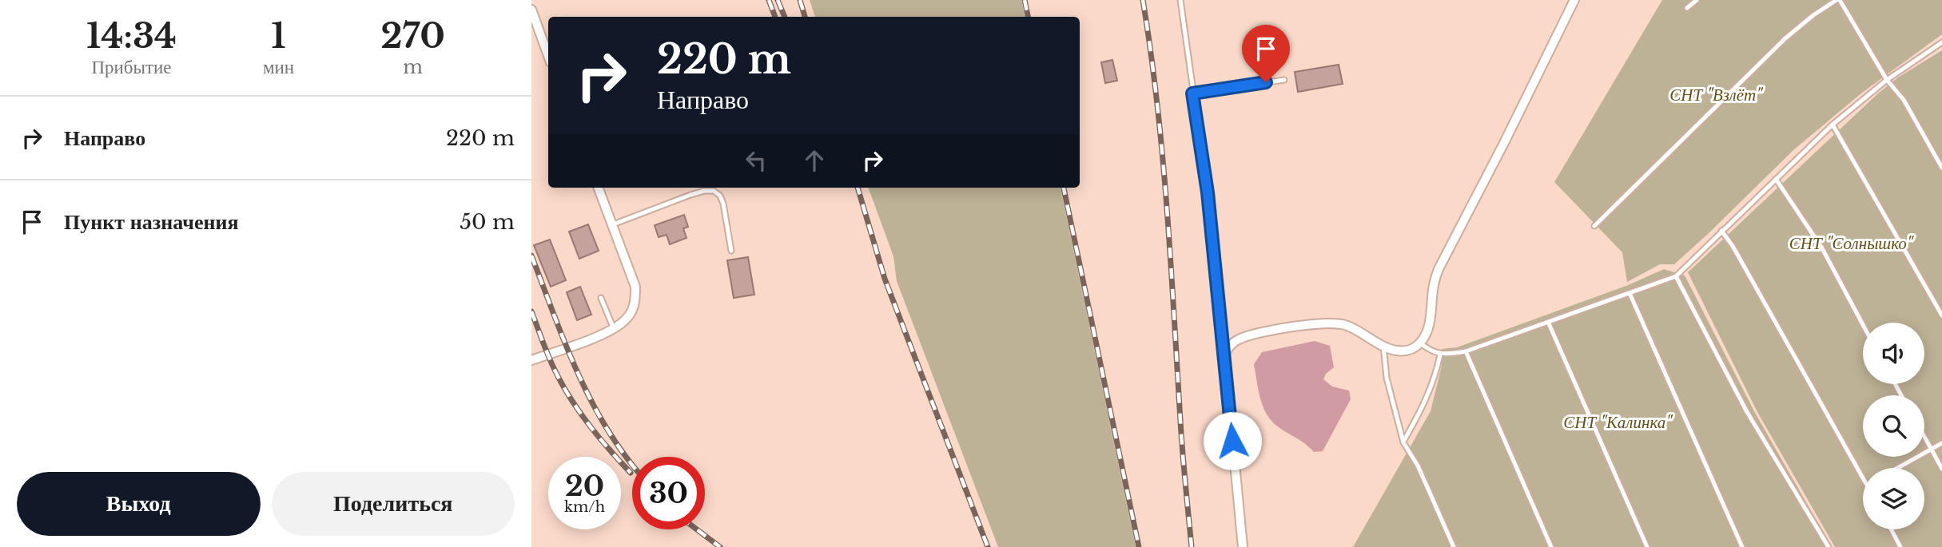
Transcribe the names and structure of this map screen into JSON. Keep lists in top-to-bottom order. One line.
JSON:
{"parks":["СНТ \"Взлёт\"","СНТ \"Солнышко\"","СНТ \"Калинка\""],"page":{"eta":["14:34","Прибытие","1","мин","270","m"],"turn":["220 m","Направо"],"list":[{"name":"Направо","value":"220 m"},{"name":"Пункт назначения","value":"50 m"}],"speed":"20 km/h","limit":"30","buttons":["Выход","Поделиться"]}}
